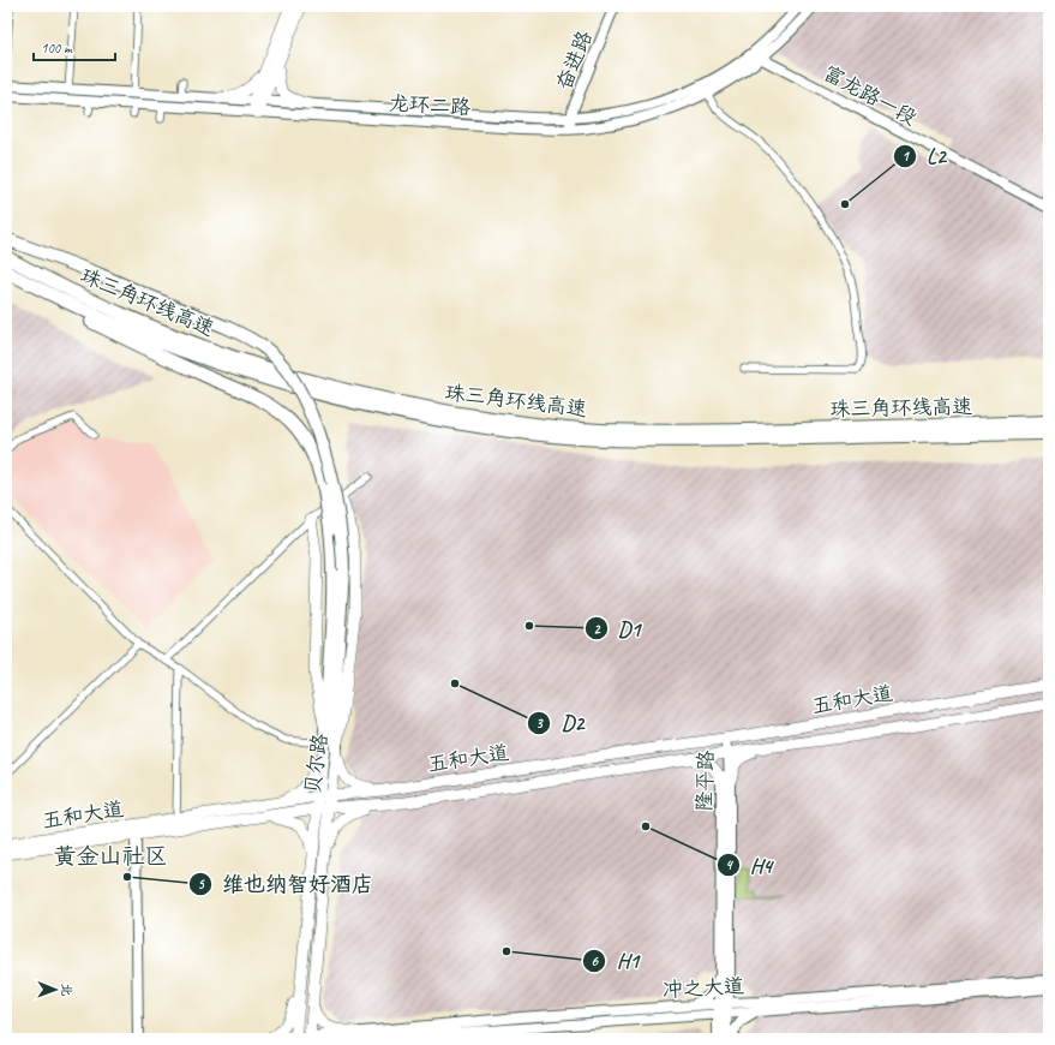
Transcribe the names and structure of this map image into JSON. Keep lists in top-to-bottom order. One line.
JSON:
{"streets":{"highway":["珠三角环线高速"],"main road":["奋进路","富龙路一段","龙环二路","五和大道","贝尔路","隆平路","冲之大道"]},"crossings":[["奋进路","龙环二路"],["富龙路一段","龙环二路"],["五和大道","贝尔路"],["五和大道","隆平路"],["贝尔路","冲之大道"],["隆平路","冲之大道"]],"districts":["黄金山社区"],"places":["L2","D1","D2","H4","维也纳智好酒店","H1"],"scale_bar":"100 m","north":"right"}
